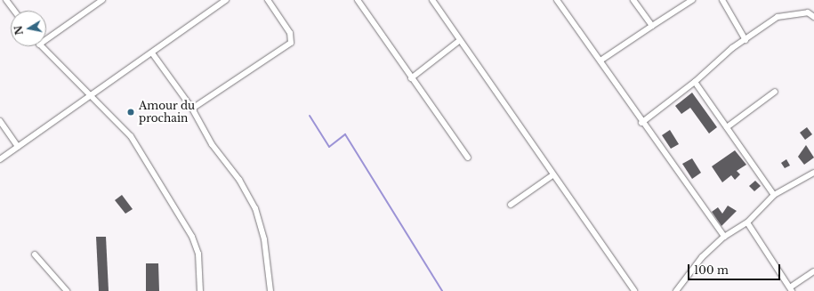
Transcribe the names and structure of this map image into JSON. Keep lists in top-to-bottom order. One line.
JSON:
{"places":["Amour du prochain"],"scale_bar":"100 m","north":"left"}
